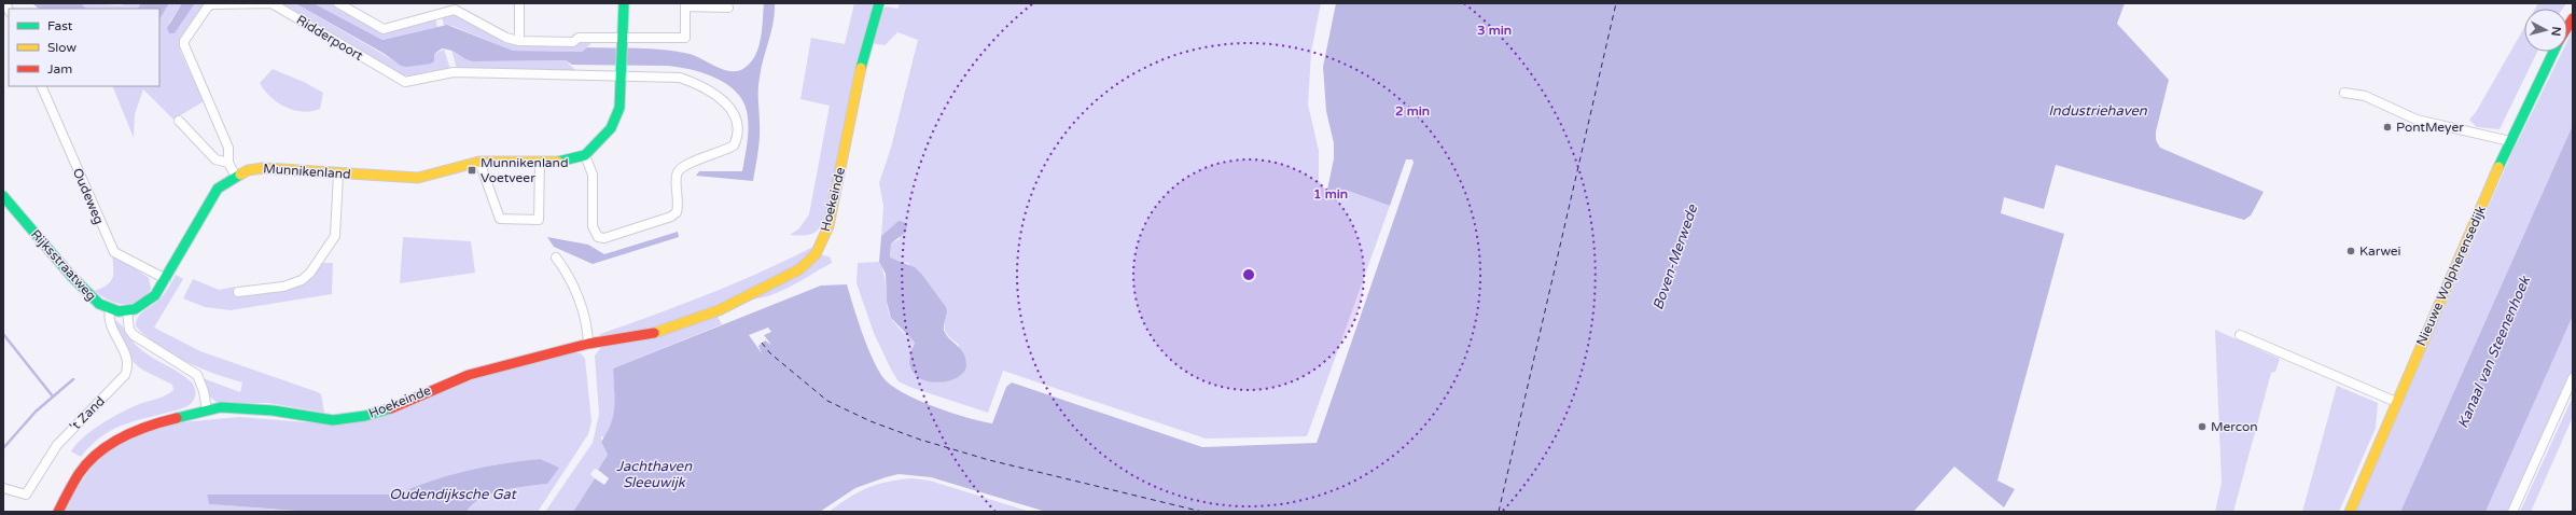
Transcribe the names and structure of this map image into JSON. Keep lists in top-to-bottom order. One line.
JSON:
{"streets":{"street":["Ridderpoort","Munnikenland","Oudeweg","Hoekeinde","Rijksstraatweg","Nieuwe Wolpherensedijk","'t Zand"]},"crossings":[["Ridderpoort","Munnikenland"],["Munnikenland","Oudeweg"],["Munnikenland","Rijksstraatweg"],["Rijksstraatweg","'t Zand"]],"water":["Industriehaven","Boven-Merwede","Kanaal van Steenenhoek","Jachthaven Sleeuwijk","Oudendijksche Gat"],"places":{"other":["PontMeyer","Karwei","Mercon"],"transit":["Munnikenland Voetveer"]},"legend":["Fast","Slow","Jam"],"north":"right","rings":["3 min","2 min","1 min"]}
